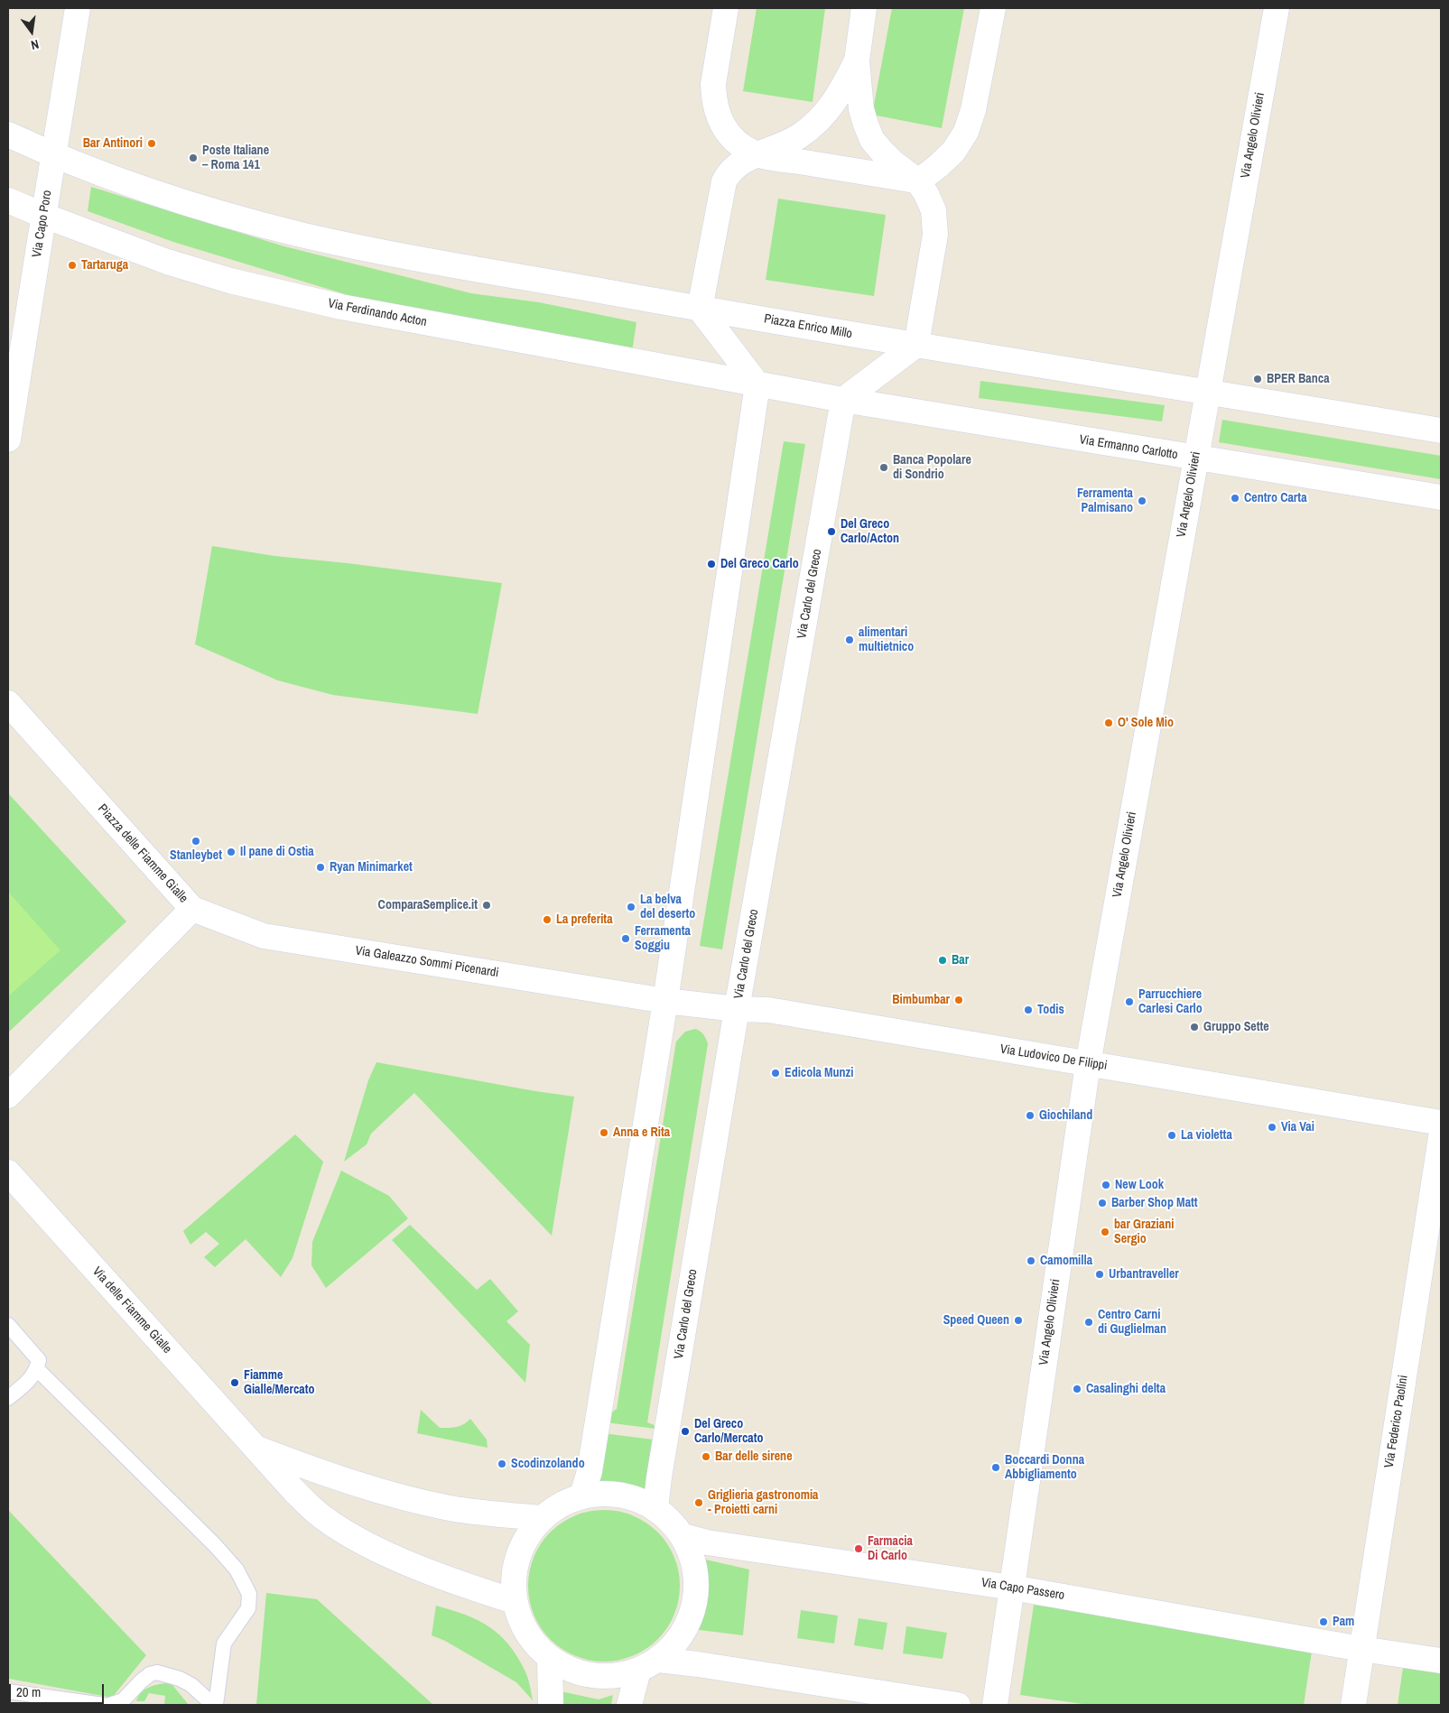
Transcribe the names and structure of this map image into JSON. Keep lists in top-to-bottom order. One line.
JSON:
{"streets":{"street":["Via Angelo Olivieri","Via Capo Poro","Via Ferdinando Acton","Piazza Enrico Millo","Via Ermanno Carlotto","Via Carlo del Greco","Piazza delle Fiamme Gialle","Via Galeazzo Sommi Picenardi","Via Ludovico De Filippi","Via delle Fiamme Gialle","Via Federico Paolini","Via Capo Passero"]},"crossings":[["Via Angelo Olivieri","Via Ermanno Carlotto"],["Via Angelo Olivieri","Via Ludovico De Filippi"],["Via Angelo Olivieri","Via Capo Passero"],["Via Capo Poro","Via Ferdinando Acton"],["Via Ermanno Carlotto","Via Carlo del Greco"],["Via Carlo del Greco","Via Ludovico De Filippi"],["Piazza delle Fiamme Gialle","Via Galeazzo Sommi Picenardi"],["Via Galeazzo Sommi Picenardi","Via Ludovico De Filippi"],["Via Federico Paolini","Via Capo Passero"]],"places":["Bar Antinori","Poste Italiane – Roma 141","Tartaruga","BPER Banca","Banca Popolare di Sondrio","Centro Carta","Ferramenta Palmisano","Del Greco Carlo/Acton","Del Greco Carlo","alimentari multietnico","O' Sole Mio","Stanleybet","Il pane di Ostia","Ryan Minimarket","ComparaSemplice.it","La belva del deserto","La preferita","Ferramenta Soggiu","Bar","Bimbumbar","Parrucchiere Carlesi Carlo","Todis","Gruppo Sette","Edicola Munzi","Giochiland","Via Vai","Anna e Rita","La violetta","New Look","Barber Shop Matt","bar Graziani Sergio","Camomilla","Urbantraveller","Speed Queen","Centro Carni di Guglielman","Fiamme Gialle/Mercato","Casalinghi delta","Del Greco Carlo/Mercato","Bar delle sirene","Scodinzolando","Boccardi Donna Abbigliamento","Griglieria gastronomia - Proietti carni","Farmacia Di Carlo","Pam"],"scale_bar":"20 m","north":"bottom"}
